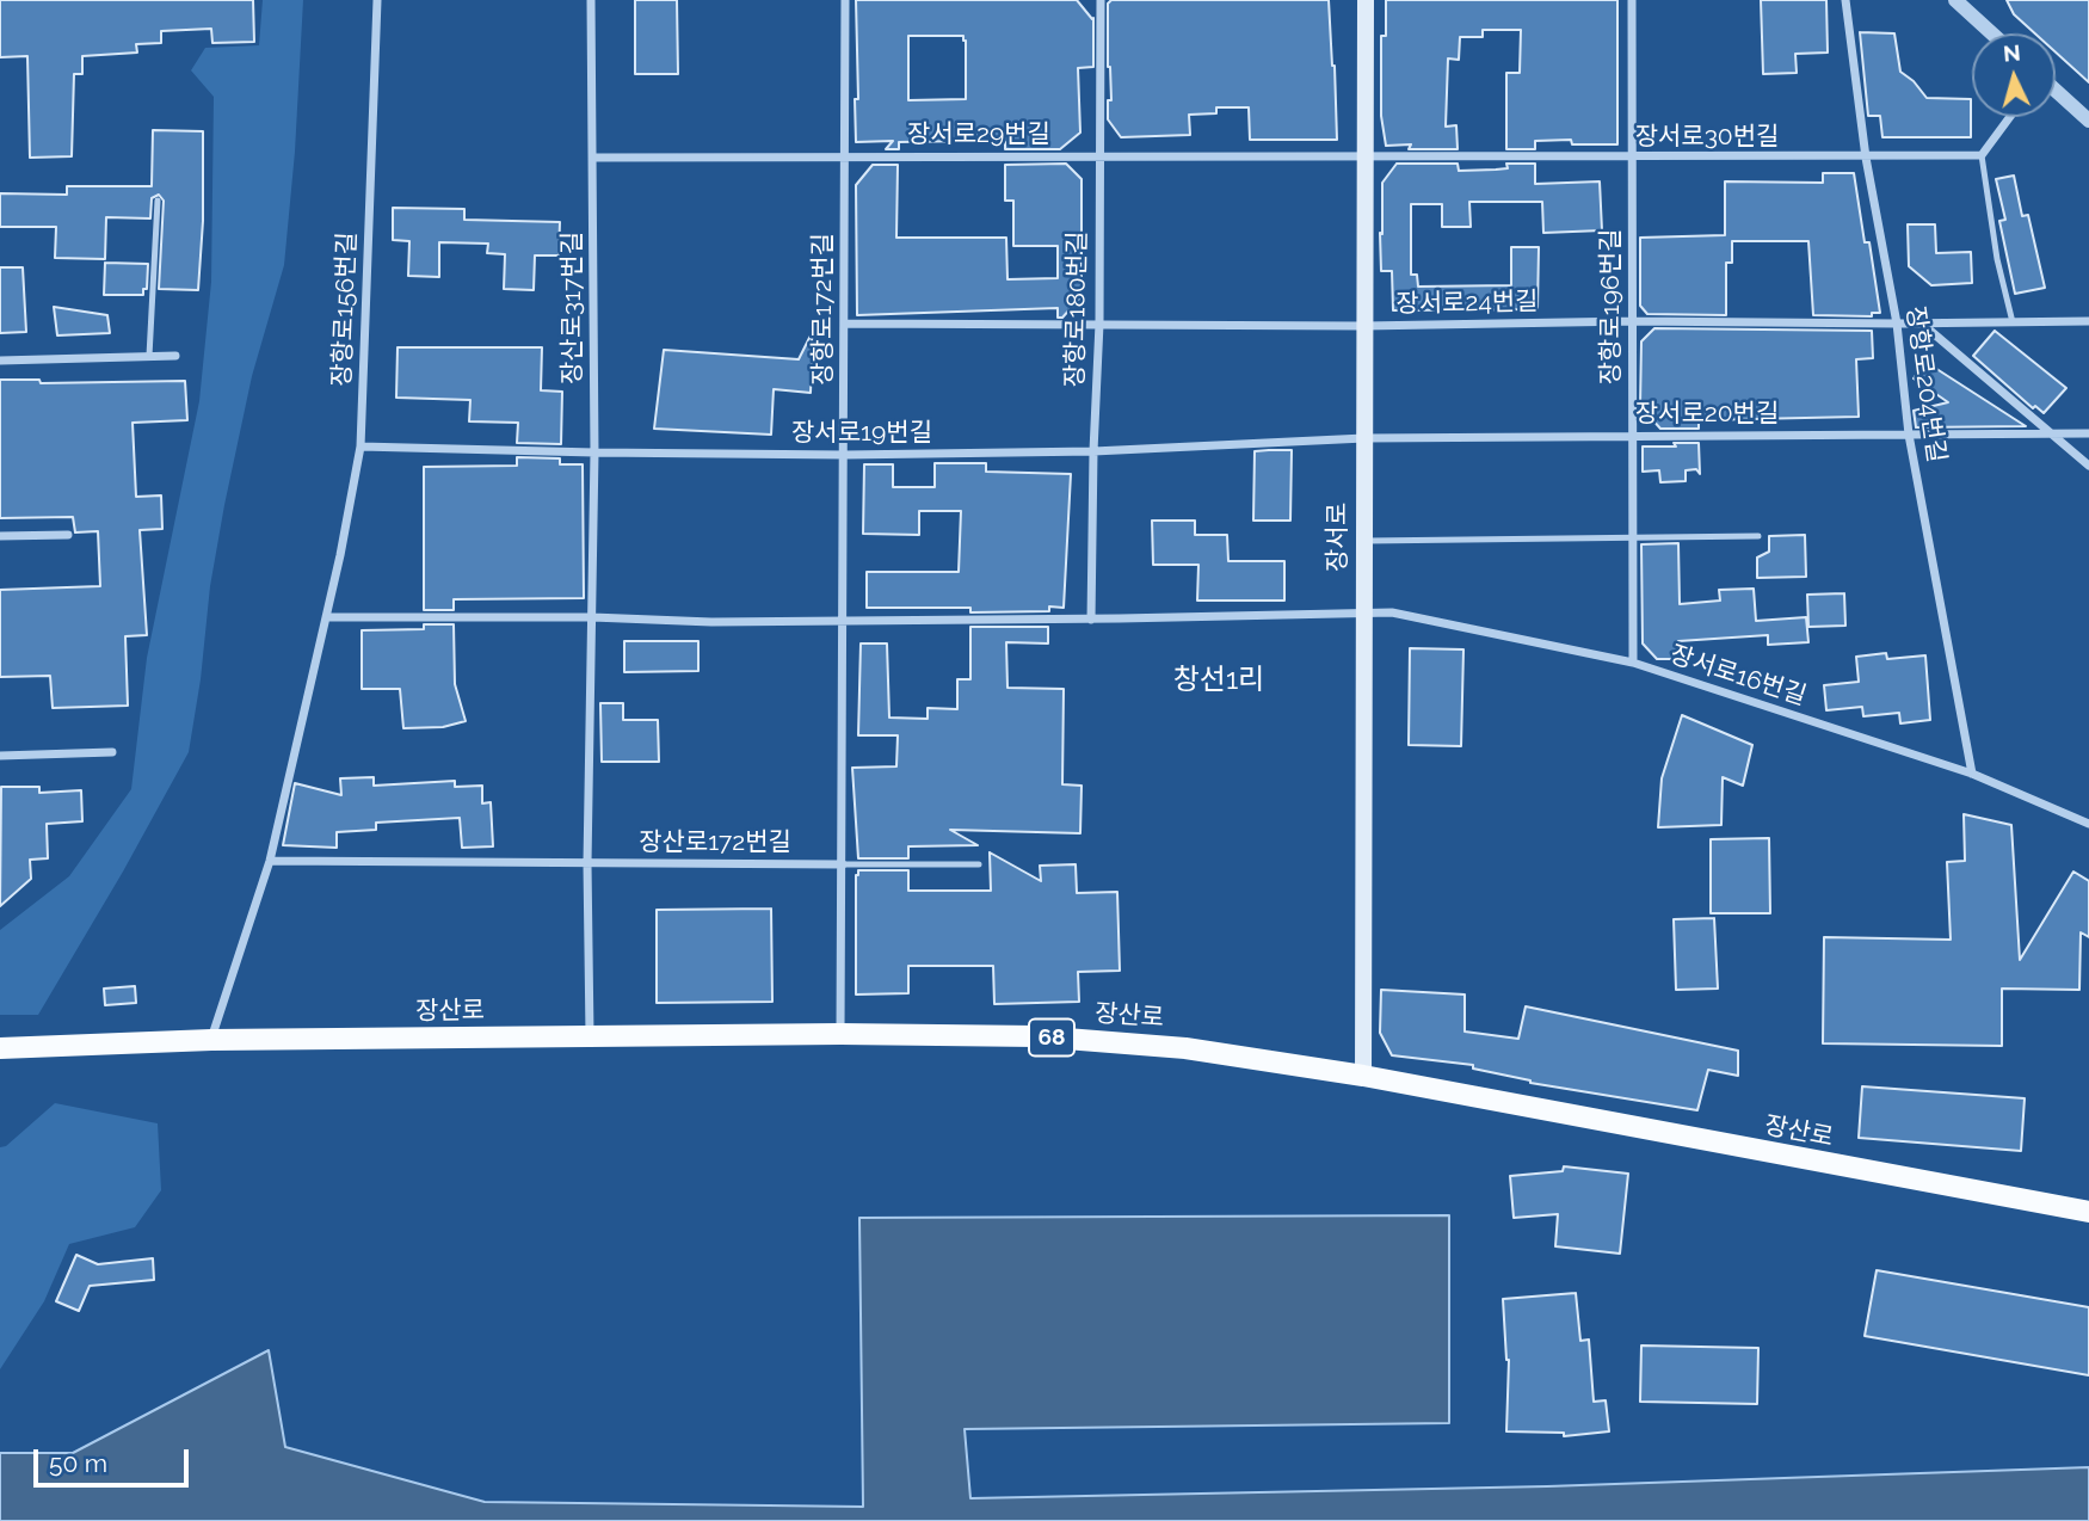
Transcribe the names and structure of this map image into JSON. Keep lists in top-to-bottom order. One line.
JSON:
{"streets":{"main road":["장서로","장산로","68"],"street":["장서로29번길","장서로30번길","장서로24번길","장항로196번길","장산로317번길","장항로156번길","장항로172번길","장항로180번길","장항로204번길","장서로20번길","장서로19번길","장서로16번길","장산로172번길"]},"crossings":[["장서로29번길","장서로30번길"],["장서로29번길","장산로317번길"],["장서로29번길","장항로172번길"],["장서로29번길","장항로180번길"],["장서로29번길","장서로"],["장서로30번길","장항로196번길"],["장서로30번길","장항로204번길"],["장서로30번길","장서로"],["장서로24번길","장항로196번길"],["장서로24번길","장항로172번길"],["장서로24번길","장항로180번길"],["장서로24번길","장항로204번길"],["장서로24번길","장서로"],["장항로196번길","장서로20번길"],["장항로196번길","장서로16번길"],["장산로317번길","장서로19번길"],["장산로317번길","장산로172번길"],["장산로317번길","장산로"],["장항로156번길","장서로19번길"],["장항로156번길","장산로"],["장항로172번길","장서로19번길"],["장항로172번길","장서로16번길"],["장항로172번길","장산로172번길"],["장항로172번길","장산로"],["장항로180번길","장서로19번길"],["장항로180번길","장서로16번길"],["장항로204번길","장서로20번길"],["장항로204번길","장서로16번길"],["장서로20번길","장서로19번길"],["장서로20번길","장서로"],["장서로19번길","장서로"],["장서로","장서로16번길"],["장서로","장산로"]],"districts":["창선1리"],"scale_bar":"50 m","north":"top"}
